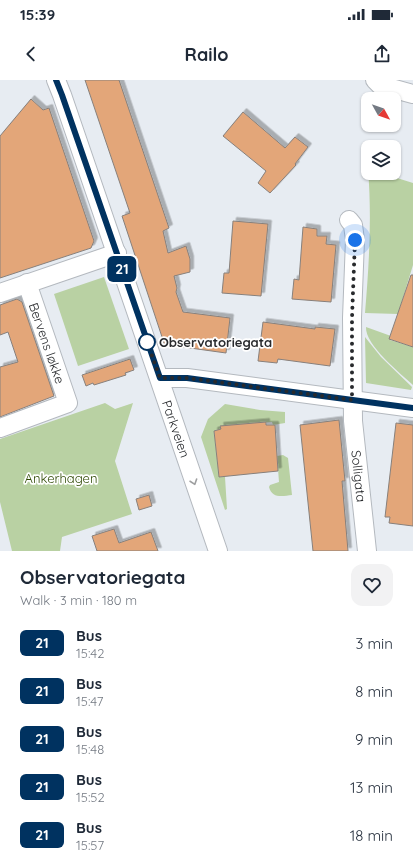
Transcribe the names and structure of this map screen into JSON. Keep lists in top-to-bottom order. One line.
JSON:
{"streets":{"street":["Bervens løkke","Parkveien","Solligata"]},"one_way":["Parkveien"],"parks":["Ankerhagen"],"places":["Observatoriegata"],"lines":["bus line 21"],"north":"bottom right","page":{"status":"15:39","header":"Railo","on_map":"21","heading":["Observatoriegata","Walk · 3 min · 180 m"],"list":[{"mark":"21","name":"Bus","note":"15:42","value":"3 min"},{"mark":"21","name":"Bus","note":"15:47","value":"8 min"},{"mark":"21","name":"Bus","note":"15:48","value":"9 min"},{"mark":"21","name":"Bus","note":"15:52","value":"13 min"},{"mark":"21","name":"Bus","note":"15:57","value":"18 min"}]}}
